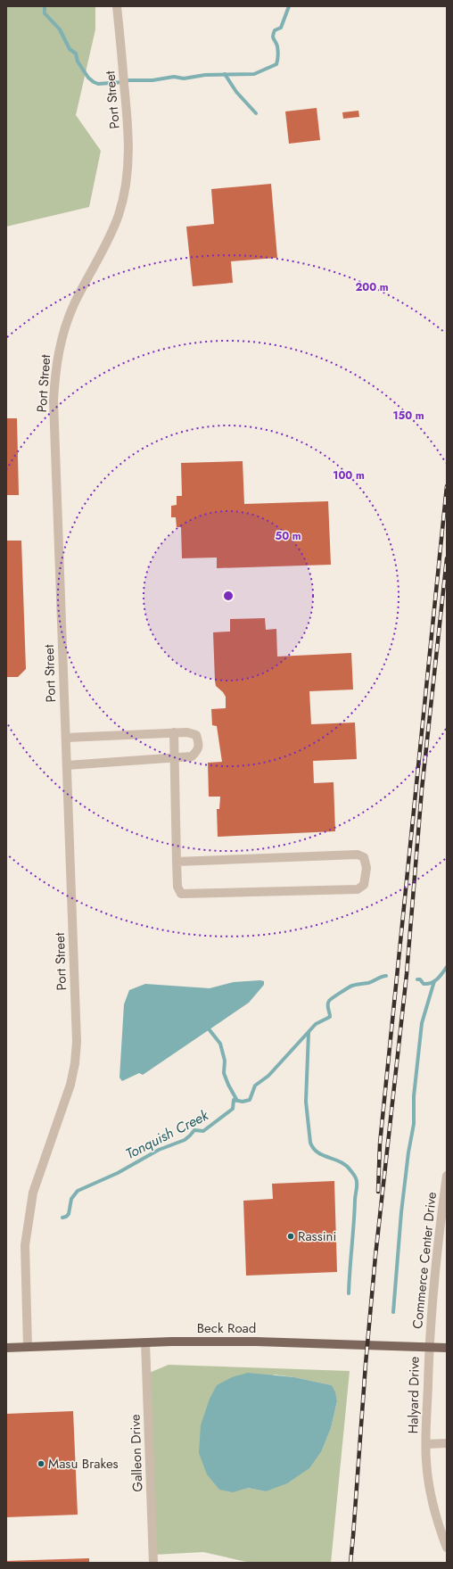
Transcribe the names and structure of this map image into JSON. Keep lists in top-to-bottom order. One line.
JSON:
{"streets":{"main road":["Beck Road"],"street":["Port Street","Commerce Center Drive","Halyard Drive","Galleon Drive"]},"crossings":[["Port Street","Beck Road"],["Commerce Center Drive","Beck Road"],["Commerce Center Drive","Halyard Drive"],["Beck Road","Halyard Drive"],["Beck Road","Galleon Drive"]],"water":["Tonquish Creek"],"places":["Rassini","Masu Brakes"],"rings":["200 m","150 m","100 m","50 m"]}
